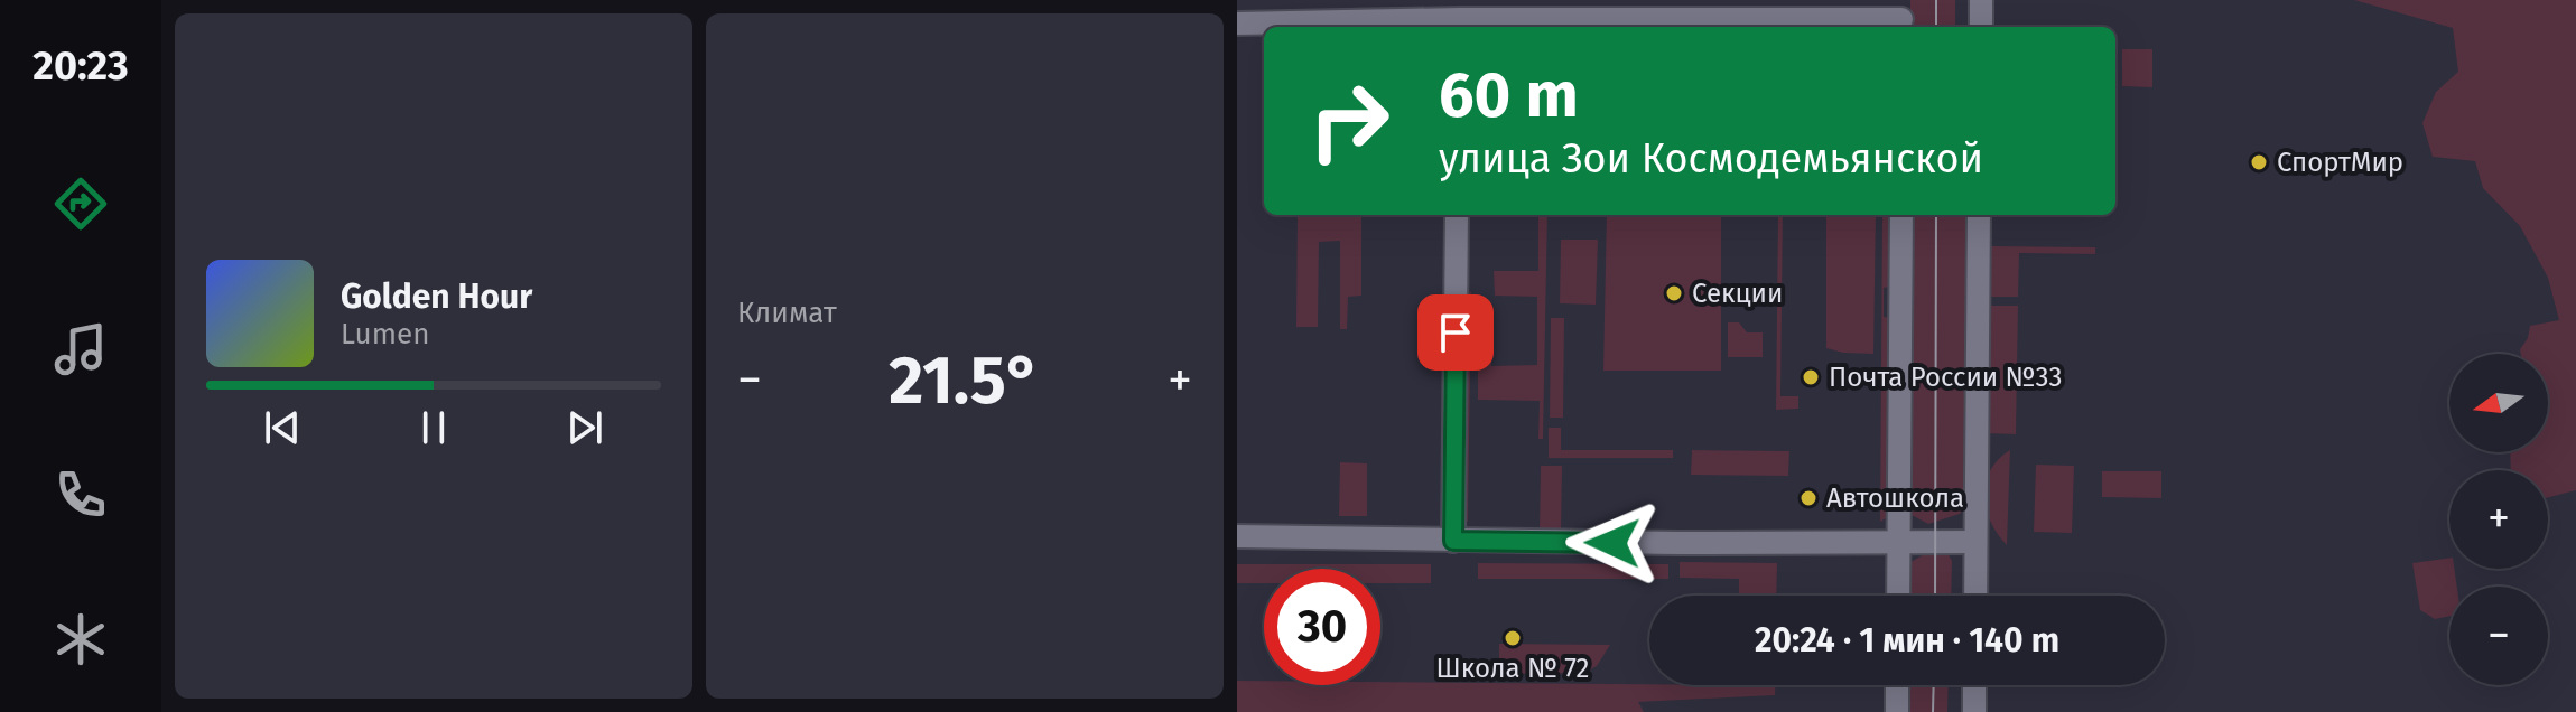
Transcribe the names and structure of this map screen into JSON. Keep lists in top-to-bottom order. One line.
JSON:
{"places":["СпортМир","Секции","Почта России №33","Автошкола","Школа № 72"],"north":"left","page":{"tabs":"20:23","tile":"Климат","turn":["60 m","улица Зои Космодемьянской"],"song":["Golden Hour","Lumen"],"heat":["−","21.5°","+"],"map_buttons":["+","−"],"limit":"30","trip":"20:24 · 1 мин · 140 m"}}
